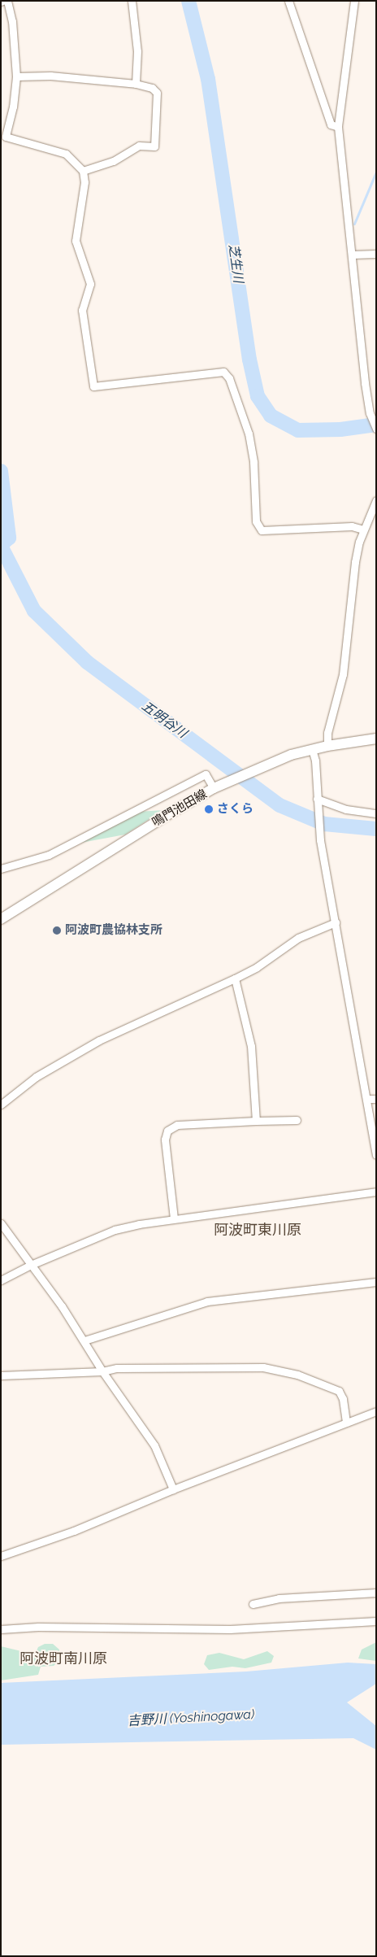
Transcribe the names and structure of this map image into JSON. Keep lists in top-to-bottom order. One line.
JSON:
{"streets":{"main road":["鳴門池田線"]},"districts":["阿波町東川原","阿波町南川原"],"water":["芝生川","五明谷川","吉野川 (Yoshinogawa)"],"places":["さくら","阿波町農協林支所"]}
